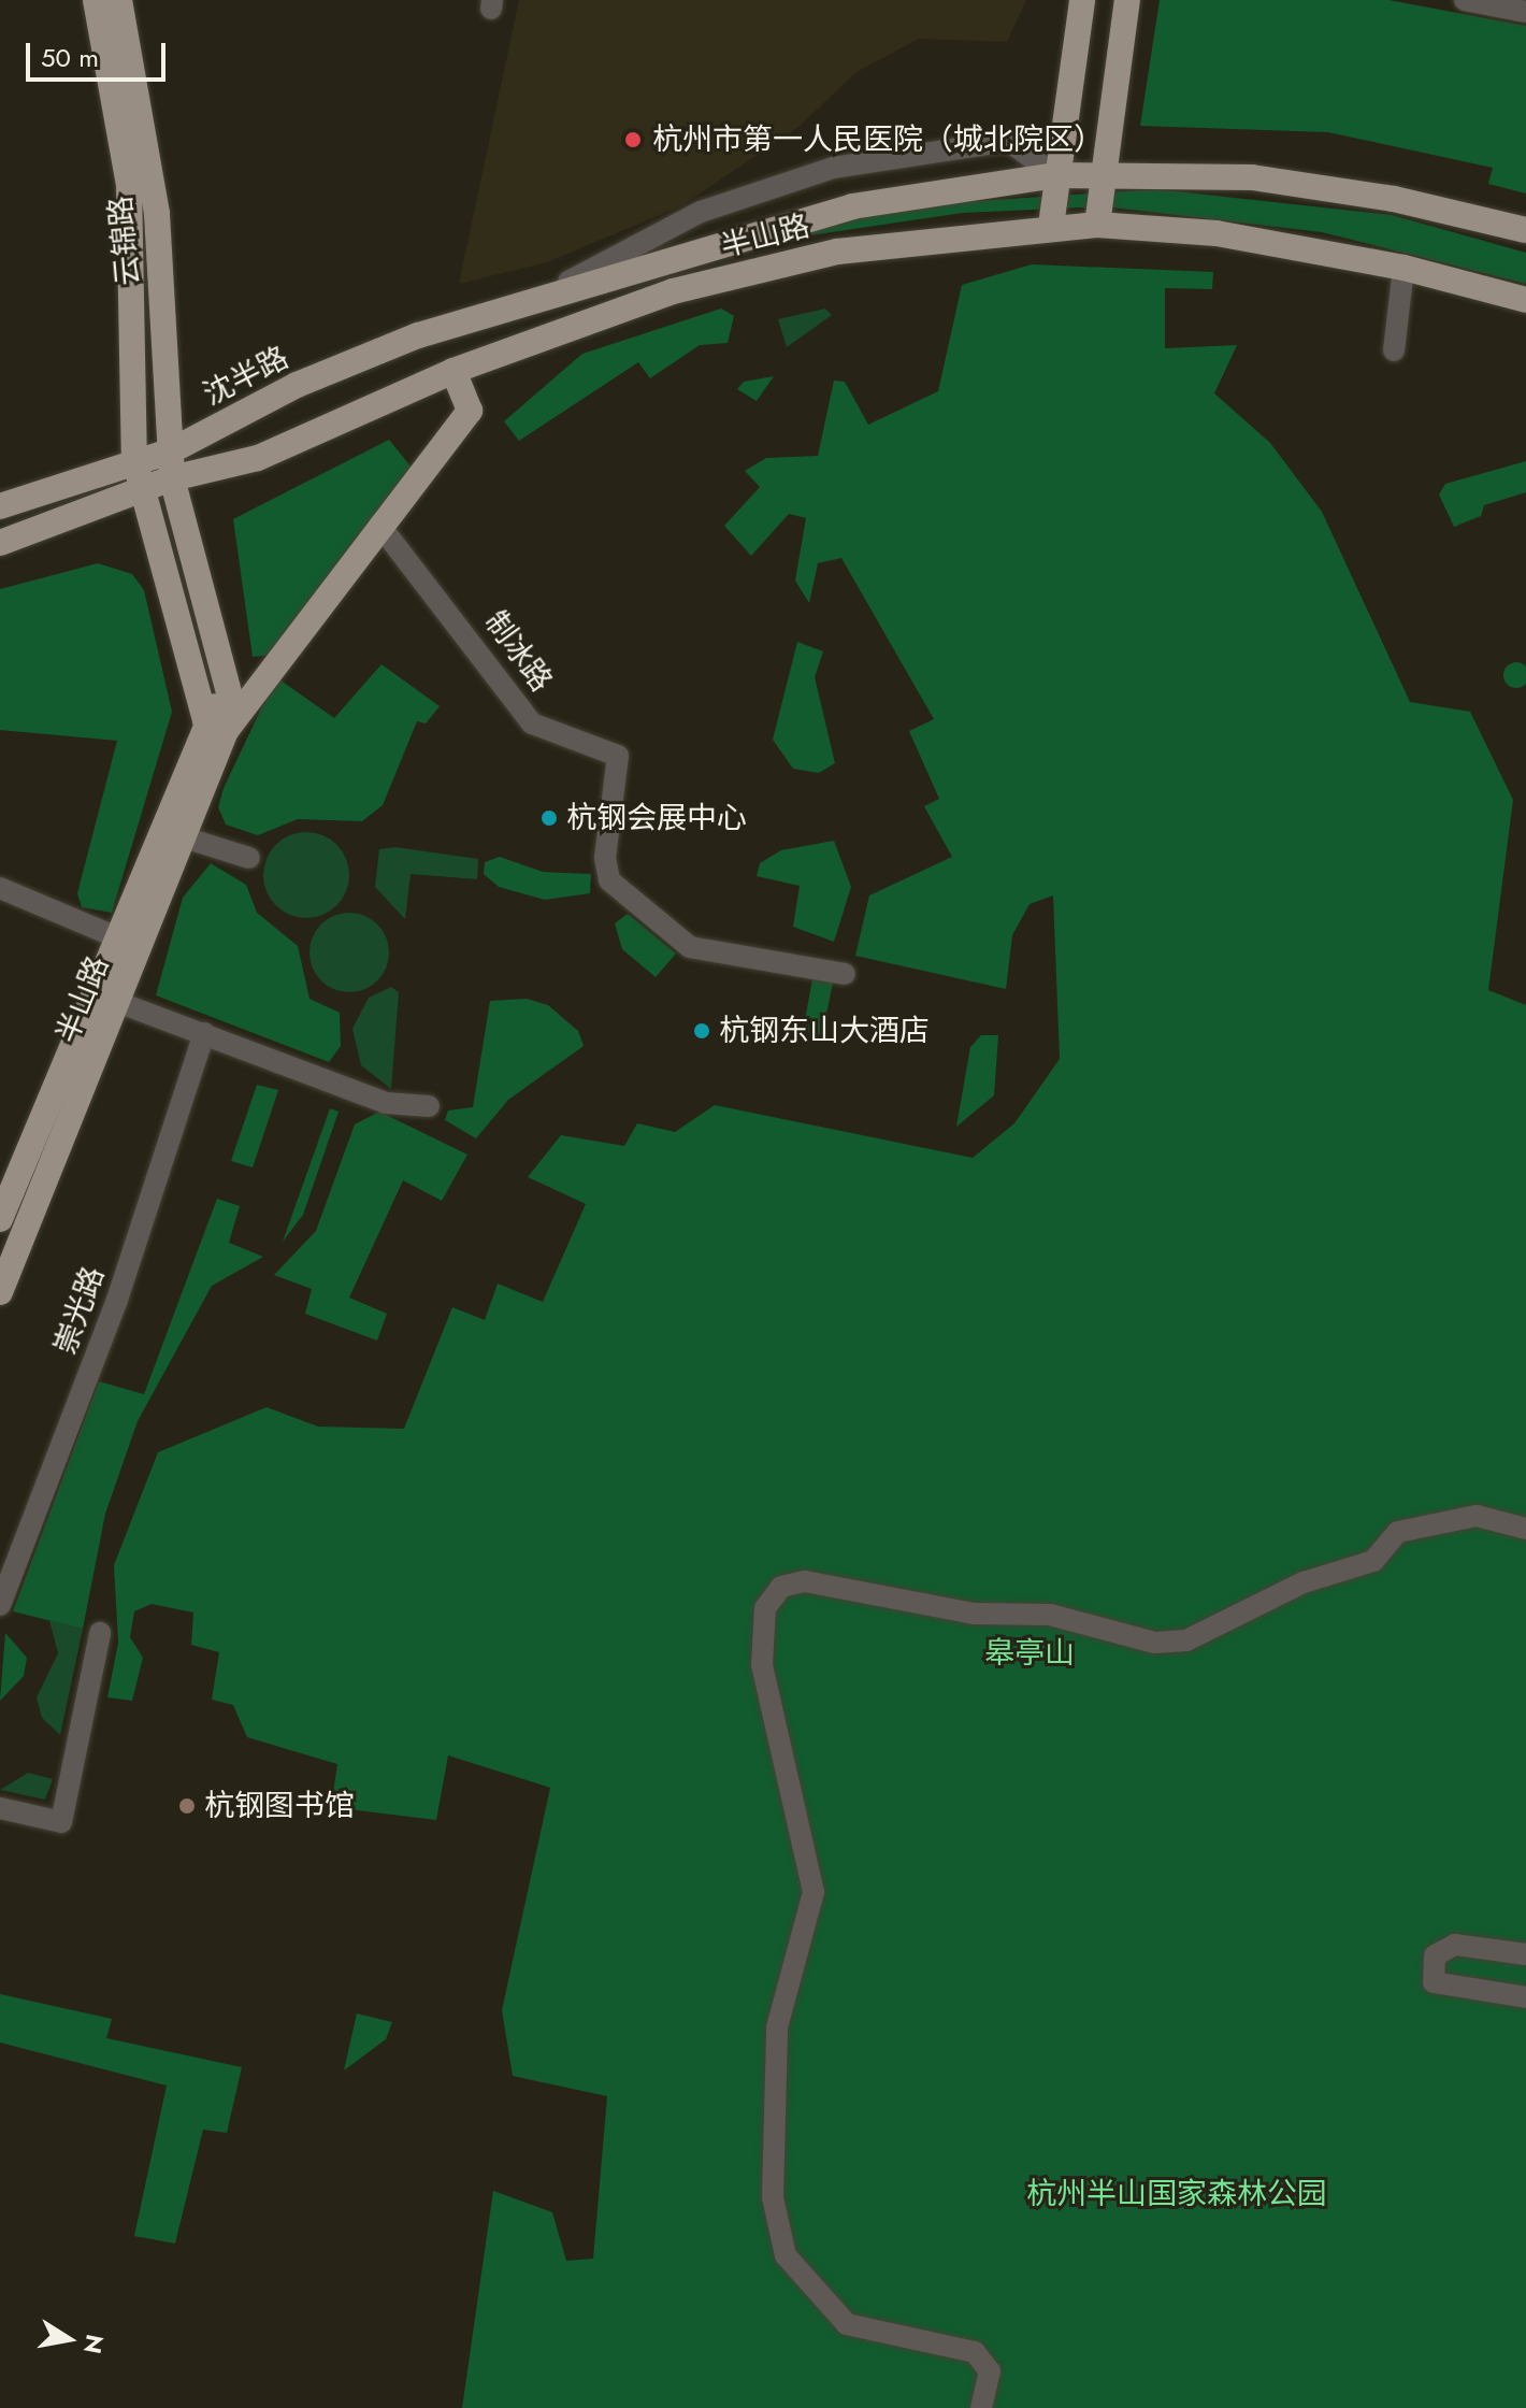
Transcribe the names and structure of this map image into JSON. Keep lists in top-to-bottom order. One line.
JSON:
{"streets":{"main road":["半山路","云锦路","沈半路"],"street":["制冰路","崇光路"]},"crossings":[["半山路","沈半路"],["半山路","制冰路"],["云锦路","沈半路"]],"parks":["皋亭山","杭州半山国家森林公园"],"places":["杭州市第一人民医院（城北院区）","杭钢会展中心","杭钢东山大酒店","杭钢图书馆"],"scale_bar":"50 m","north":"right"}
